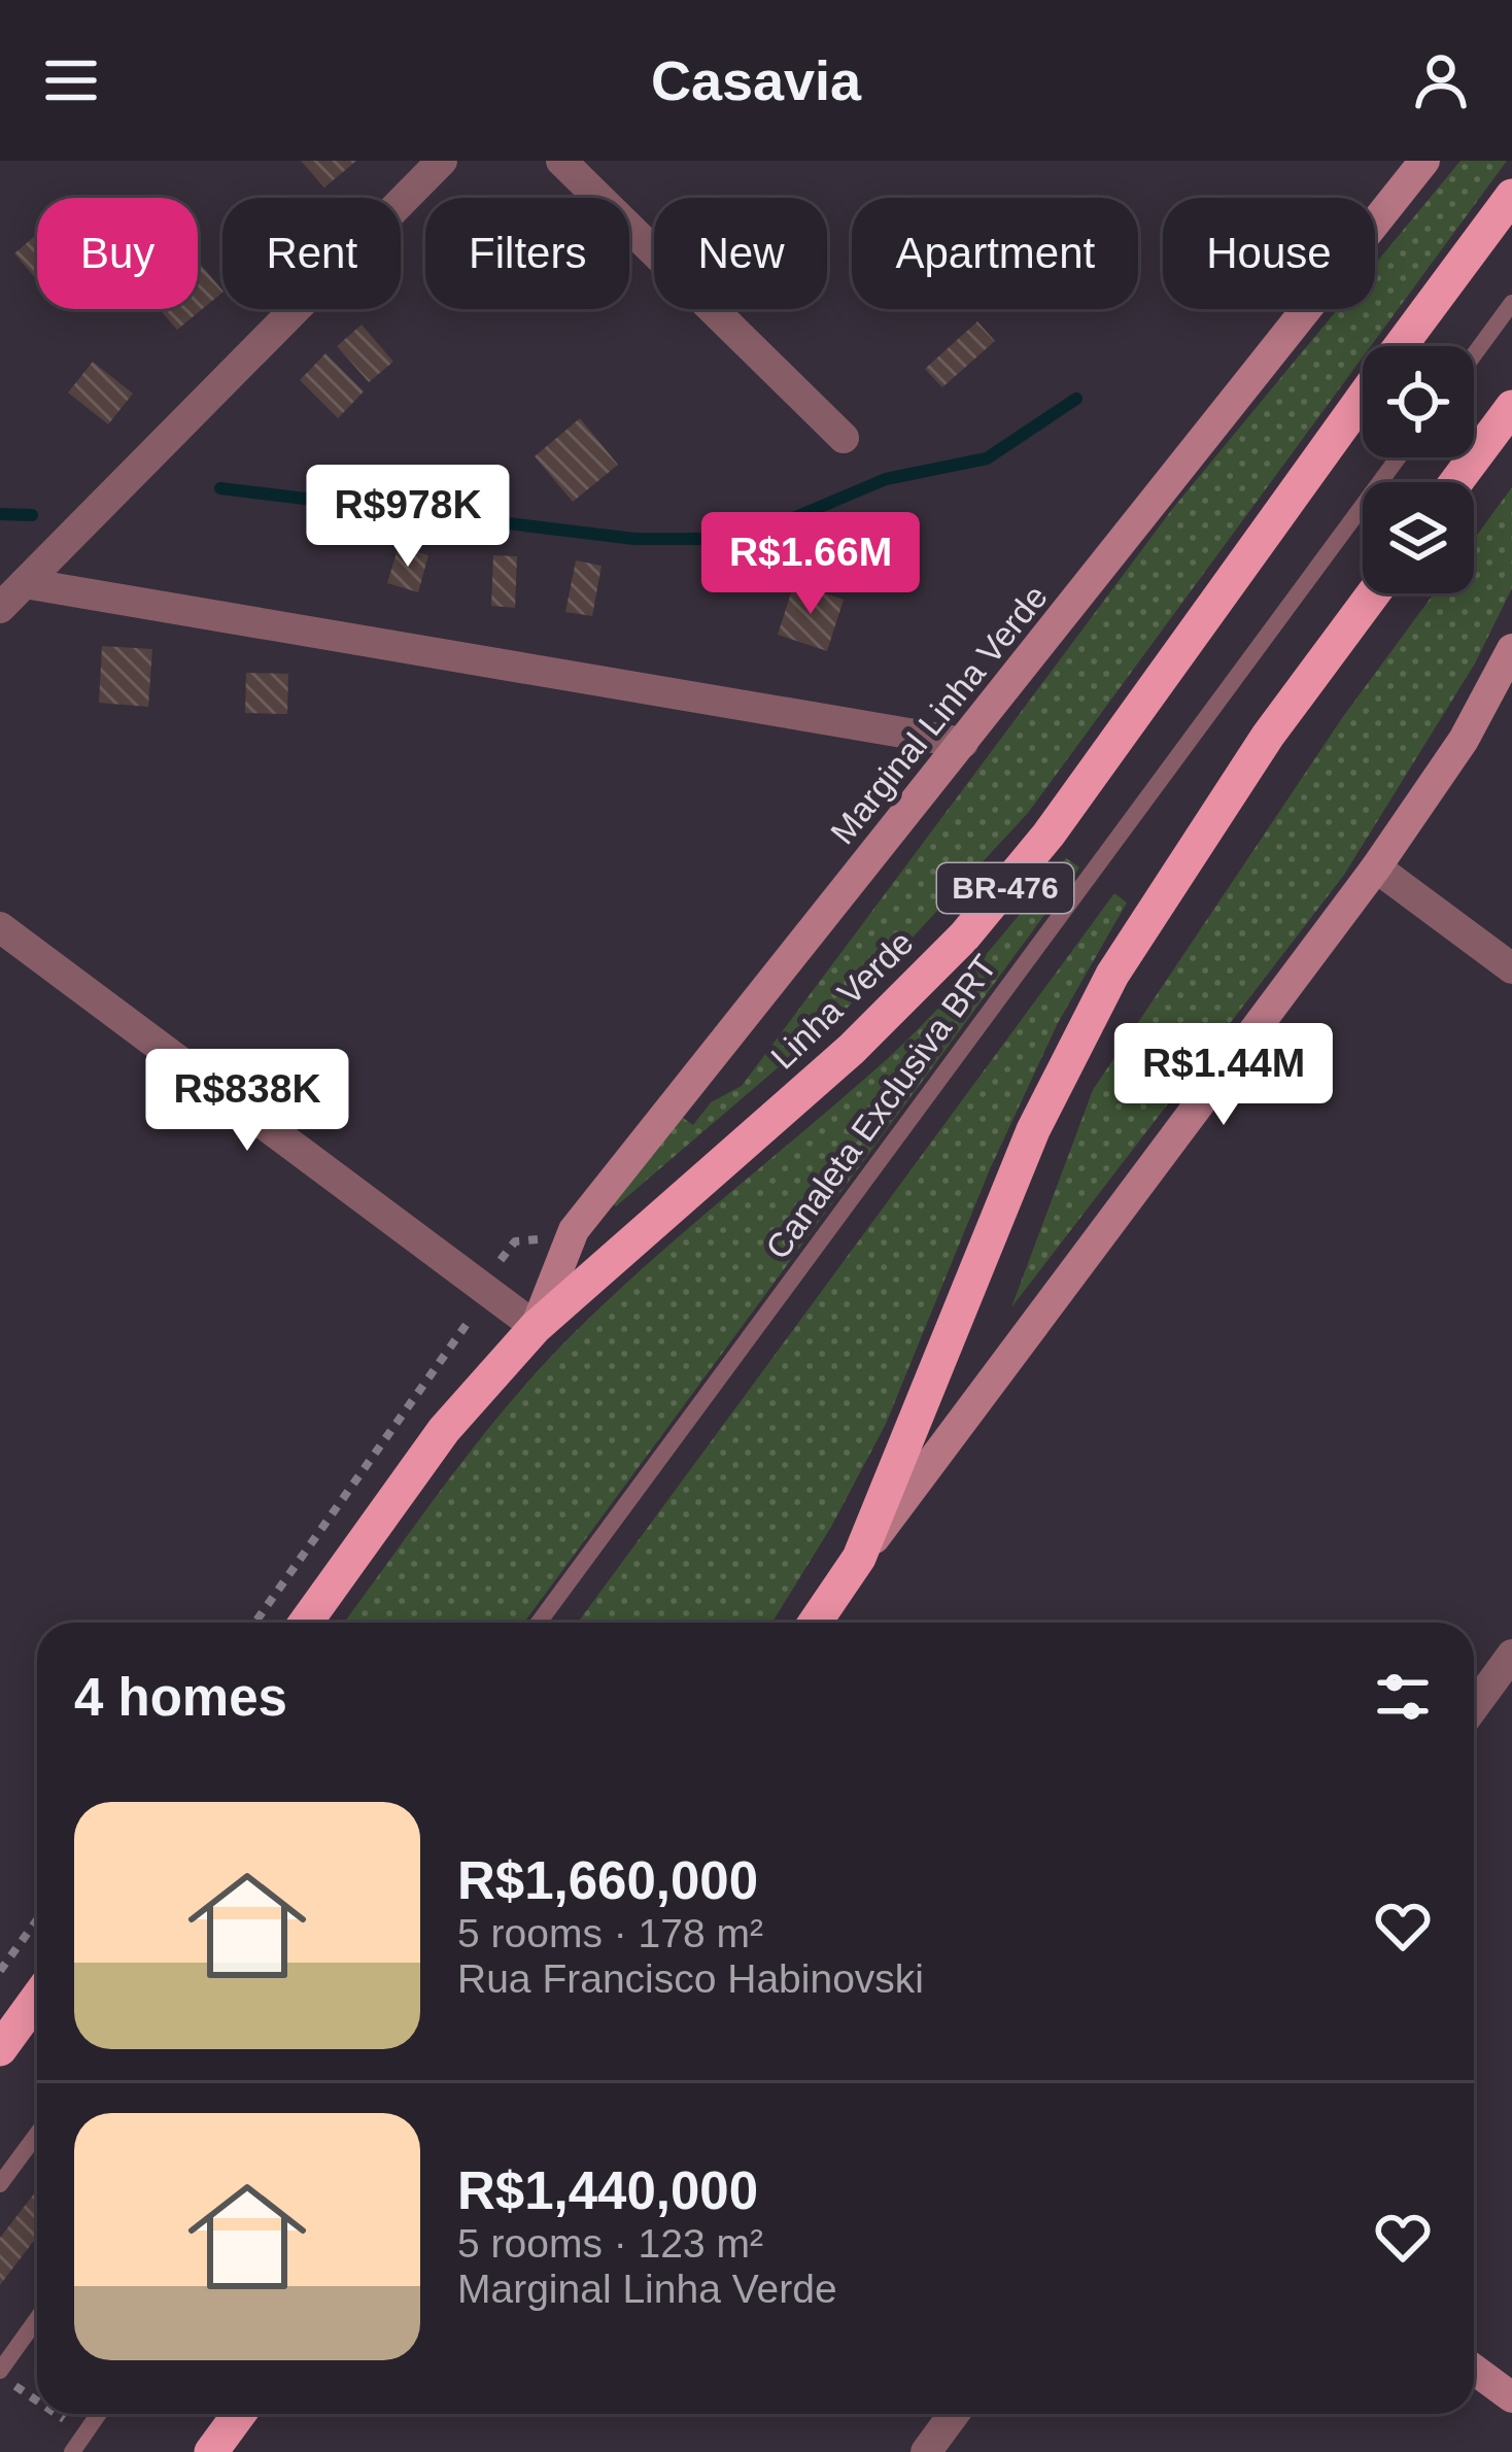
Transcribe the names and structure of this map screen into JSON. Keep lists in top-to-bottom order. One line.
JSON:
{"streets":{"highway":["BR-476","Linha Verde"],"main road":["Marginal Linha Verde"],"lane":["Canaleta Exclusiva BRT"]},"crossings":[["Marginal Linha Verde","Linha Verde"]],"page":{"header":"Casavia","chip":["Buy","Rent","Filters","New","Apartment","House"],"price":["R$978K","R$1.66M","R$1.44M","R$838K"],"heading":"4 homes","list":[{"name":"R$1,660,000","note":"5 rooms · 178 m² · Rua Francisco Habinovski"},{"name":"R$1,440,000","note":"5 rooms · 123 m² · Marginal Linha Verde"}]}}
